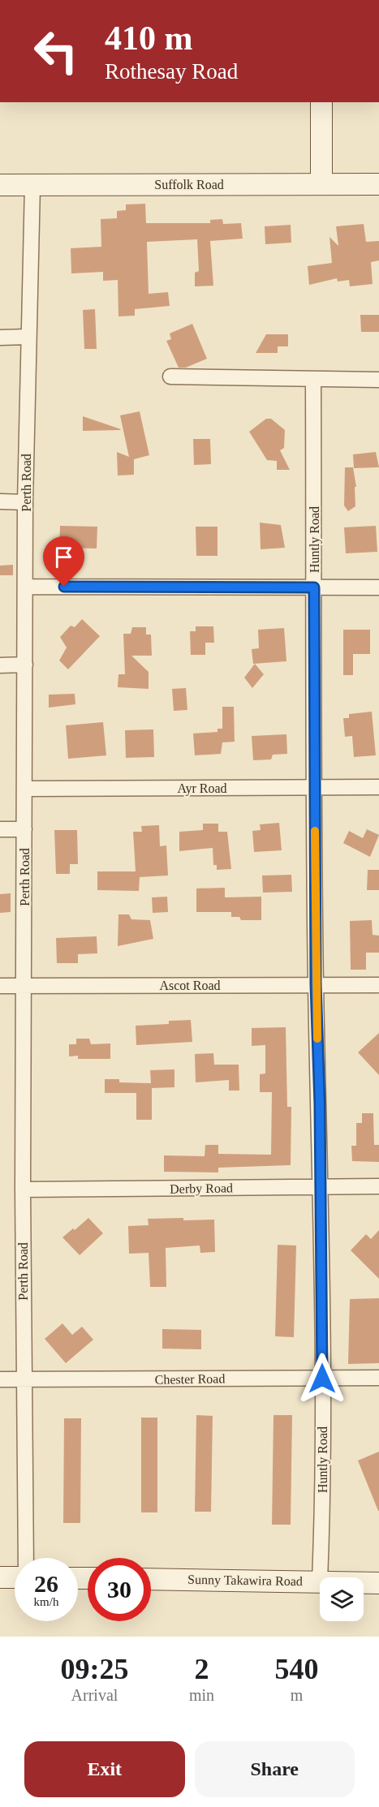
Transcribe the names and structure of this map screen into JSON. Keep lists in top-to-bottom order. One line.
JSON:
{"streets":{"street":["Suffolk Road","Perth Road","Huntly Road","Ayr Road","Ascot Road","Derby Road","Chester Road","Sunny Takawira Road"]},"crossings":[["Suffolk Road","Perth Road"],["Perth Road","Ayr Road"],["Perth Road","Ascot Road"],["Perth Road","Derby Road"],["Perth Road","Chester Road"],["Huntly Road","Ayr Road"],["Huntly Road","Ascot Road"],["Huntly Road","Derby Road"],["Huntly Road","Chester Road"]],"page":{"turn":["410 m","Rothesay Road"],"speed":"26 km/h","limit":"30","eta":["09:25","Arrival","2","min","540","m"],"buttons":["Exit","Share"]}}
